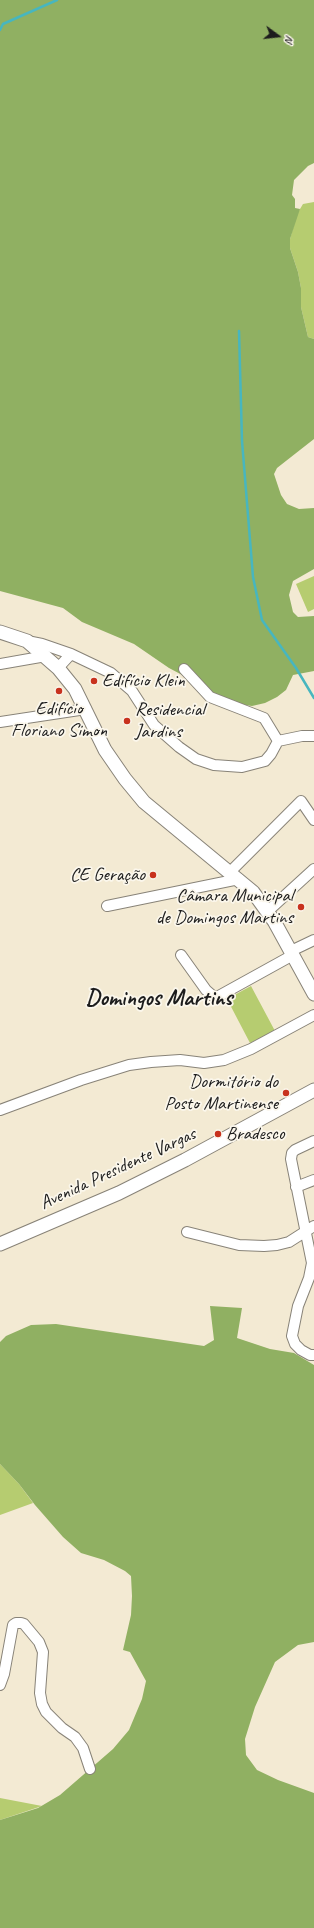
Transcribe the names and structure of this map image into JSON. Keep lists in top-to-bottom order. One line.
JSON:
{"streets":{"main road":["Avenida Presidente Vargas"]},"districts":["Domingos Martins"],"places":["Edifício Klein","Edifício Floriano Simon","Residencial Jardins","CE Geração","Câmara Municipal de Domingos Martins","Dormitório do Posto Martinense","Bradesco"],"north":"right"}
